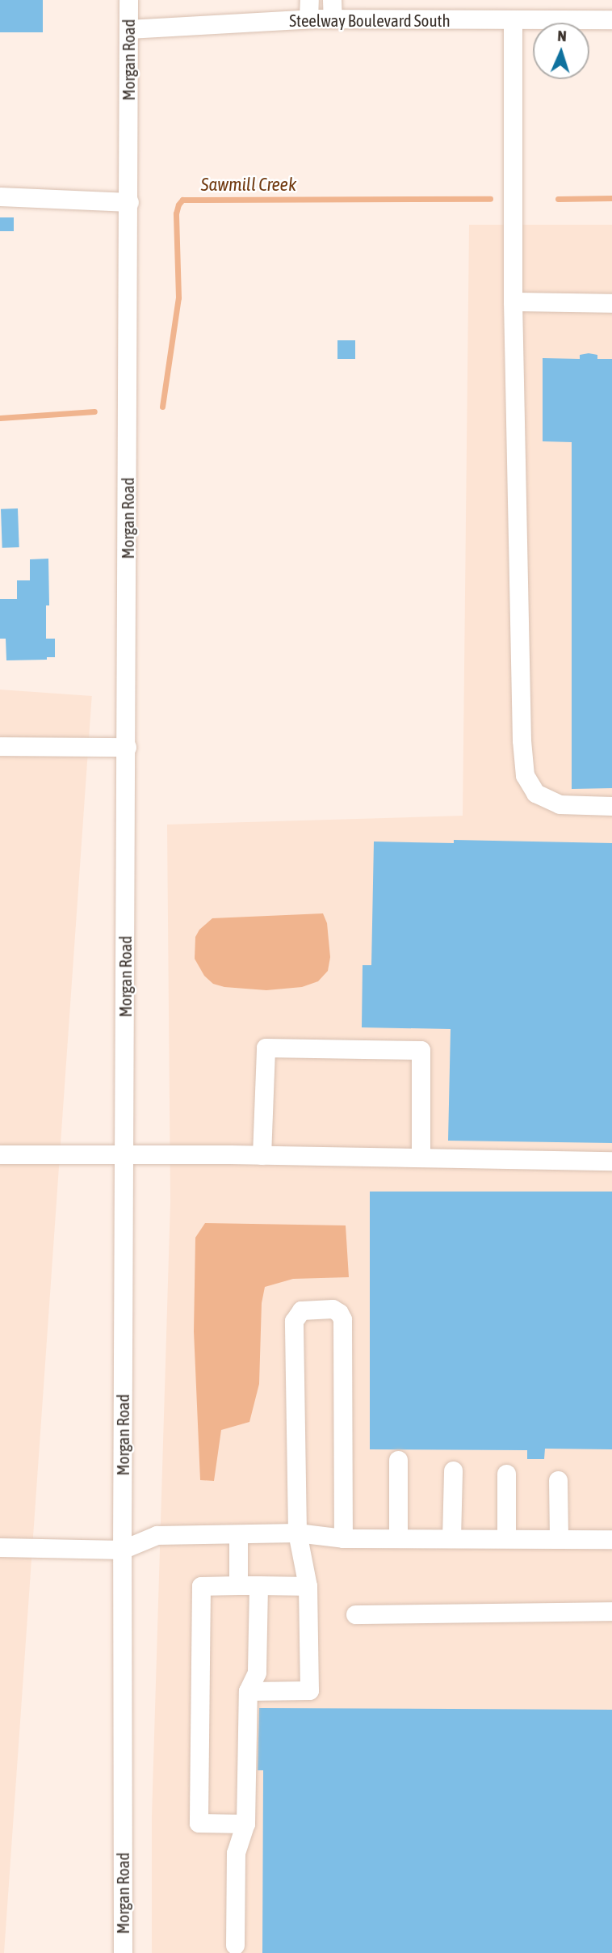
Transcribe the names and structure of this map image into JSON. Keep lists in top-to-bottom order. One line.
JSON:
{"streets":{"street":["Steelway Boulevard South","Morgan Road"]},"crossings":[["Steelway Boulevard South","Morgan Road"]],"water":["Sawmill Creek"],"north":"top"}
